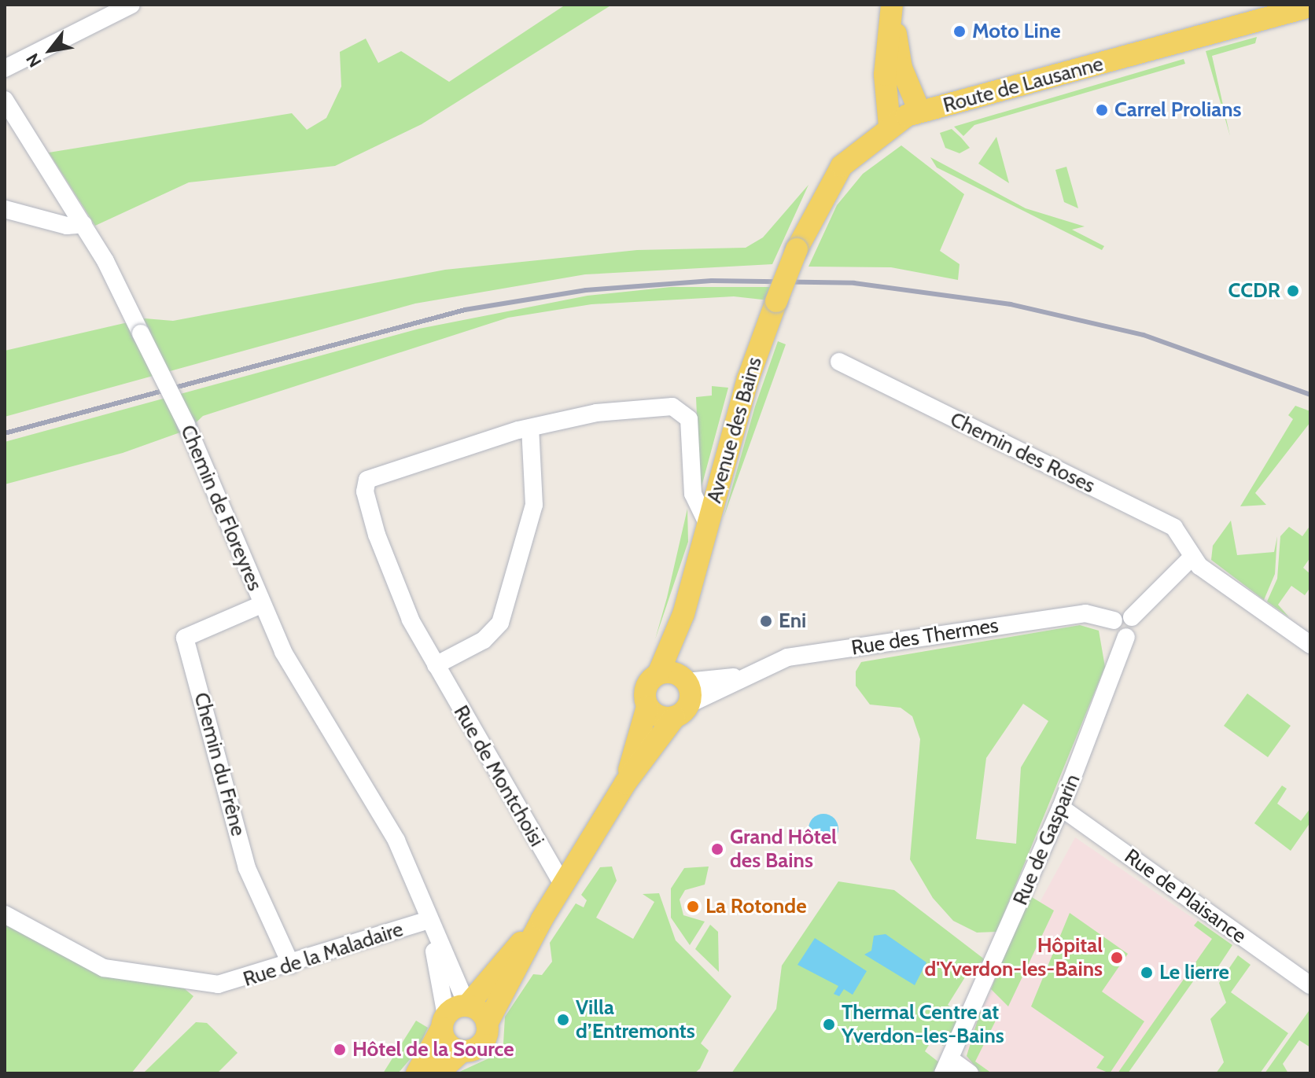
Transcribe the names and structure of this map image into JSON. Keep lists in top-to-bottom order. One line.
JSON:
{"streets":{"main road":["Route de Lausanne","Avenue des Bains"],"street":["Chemin des Roses","Chemin de Floreyres","Rue des Thermes","Chemin du Frêne","Rue de Montchoisi","Rue de Gasparin","Rue de Plaisance","Rue de la Maladaire"]},"crossings":[["Route de Lausanne","Avenue des Bains"],["Avenue des Bains","Rue de Montchoisi"],["Chemin de Floreyres","Chemin du Frêne"],["Chemin de Floreyres","Rue de la Maladaire"],["Rue des Thermes","Rue de Gasparin"],["Chemin du Frêne","Rue de la Maladaire"],["Rue de Gasparin","Rue de Plaisance"]],"places":["Moto Line","Carrel Prolians","CCDR","Eni","Grand Hôtel des Bains","La Rotonde","Hôpital d'Yverdon-les-Bains","Le lierre","Villa d’Entremonts","Thermal Centre at Yverdon-les-Bains","Hôtel de la Source"],"north":"bottom left"}
